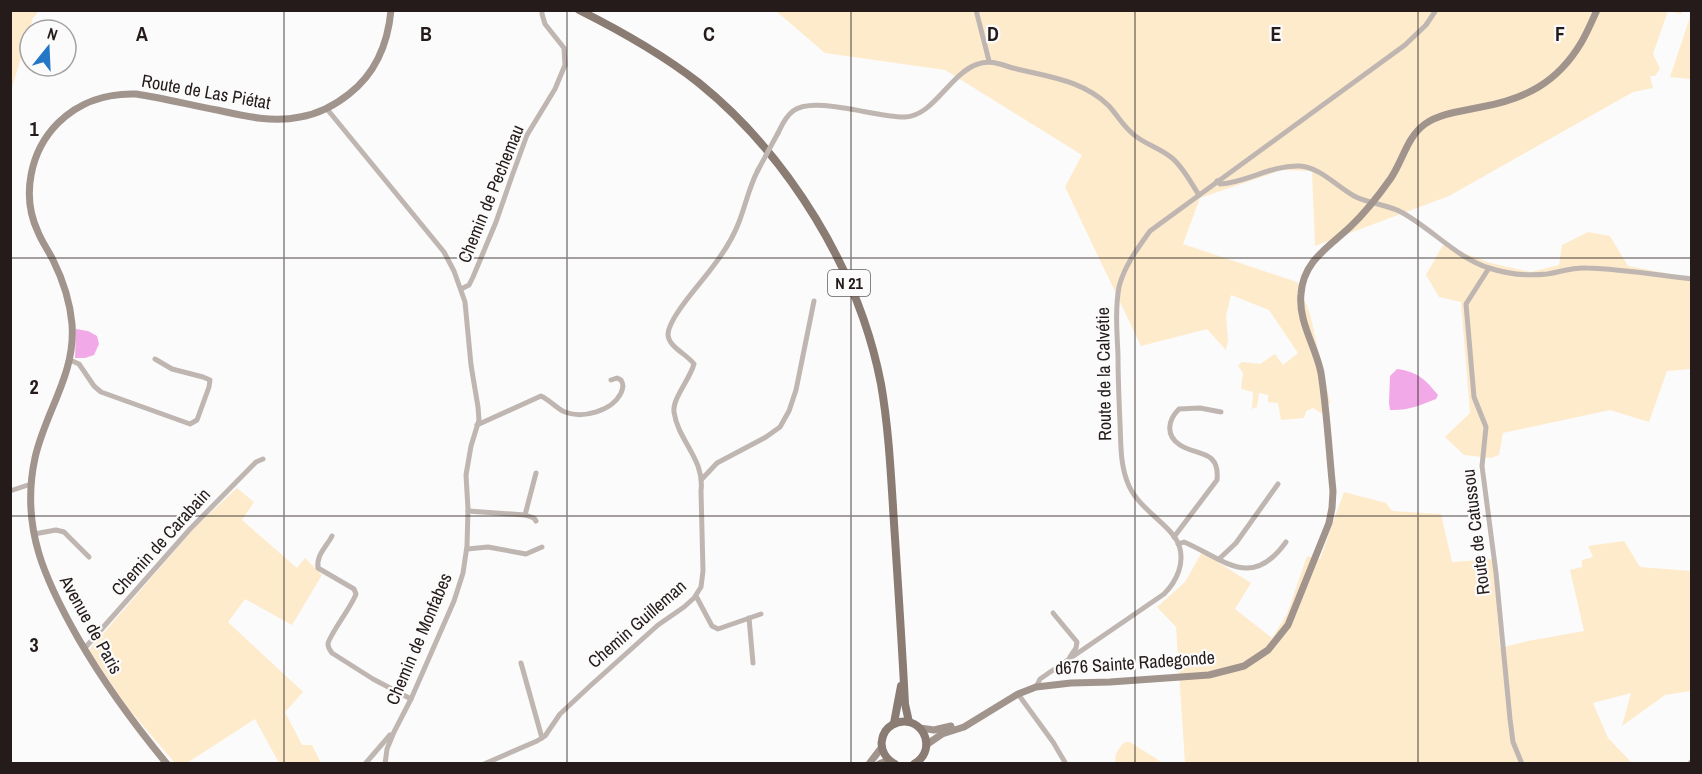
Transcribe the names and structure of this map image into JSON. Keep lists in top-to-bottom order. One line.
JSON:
{"streets":{"main road":["Route de Las Piétat","N 21","Avenue de Paris","d676 Sainte Radegonde"],"street":["Chemin de Pechemau","Route de la Calvétie","Route de Catussou","Chemin de Carabain","Chemin Guilleman","Chemin de Monfabes"]},"crossings":[["Route de Las Piétat","Chemin de Pechemau"],["Route de Las Piétat","Avenue de Paris"],["Chemin de Pechemau","Chemin de Monfabes"],["Route de la Calvétie","d676 Sainte Radegonde"],["Chemin de Carabain","Avenue de Paris"]],"north":"top","grid":{"columns":["A","B","C","D","E","F"],"rows":["1","2","3"]}}
